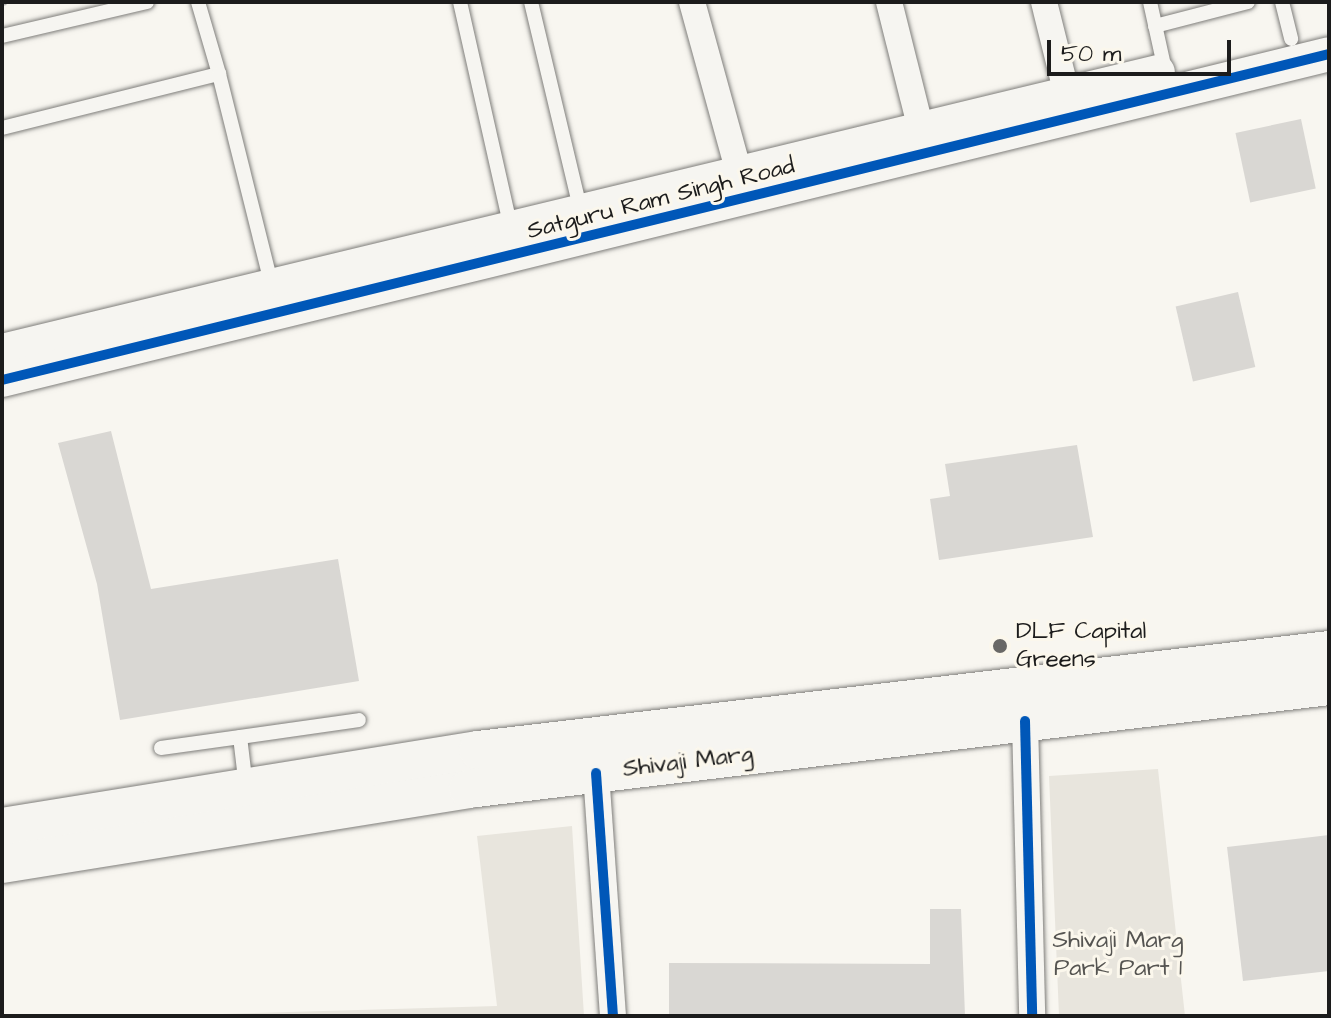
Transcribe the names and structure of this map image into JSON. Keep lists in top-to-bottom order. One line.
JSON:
{"streets":{"main road":["Shivaji Marg"],"street":["Satguru Ram Singh Road"]},"parks":["Shivaji Marg Park Part 1"],"places":["DLF Capital Greens"],"scale_bar":"50 m"}
